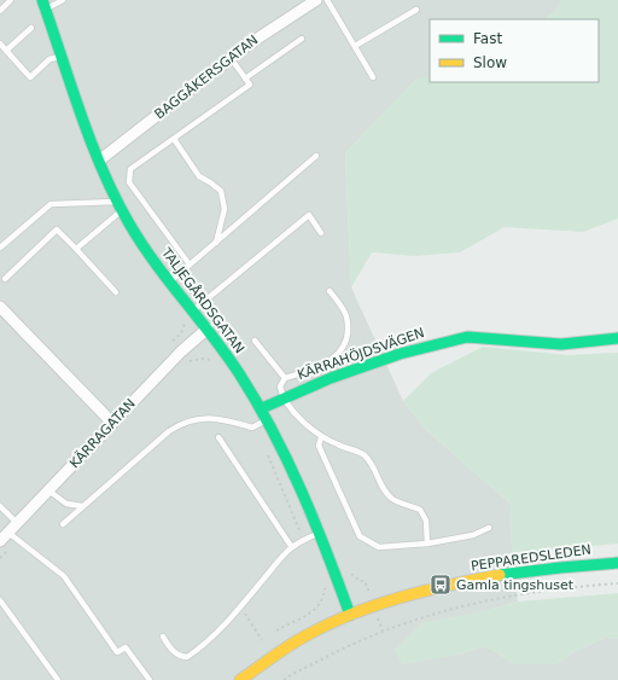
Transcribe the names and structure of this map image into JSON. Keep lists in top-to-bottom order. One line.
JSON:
{"streets":{"street":["BAGGÅKERSGATAN","TALJEGÅRDSGATAN","KÄRRAHÖJDSVÄGEN","KÄRRAGATAN","PEPPAREDSLEDEN"]},"crossings":[["BAGGÅKERSGATAN","TALJEGÅRDSGATAN"],["TALJEGÅRDSGATAN","KÄRRAHÖJDSVÄGEN"],["TALJEGÅRDSGATAN","KÄRRAGATAN"],["TALJEGÅRDSGATAN","PEPPAREDSLEDEN"]],"places":{"bus stop":["Gamla tingshuset"]},"legend":["Fast","Slow"]}
